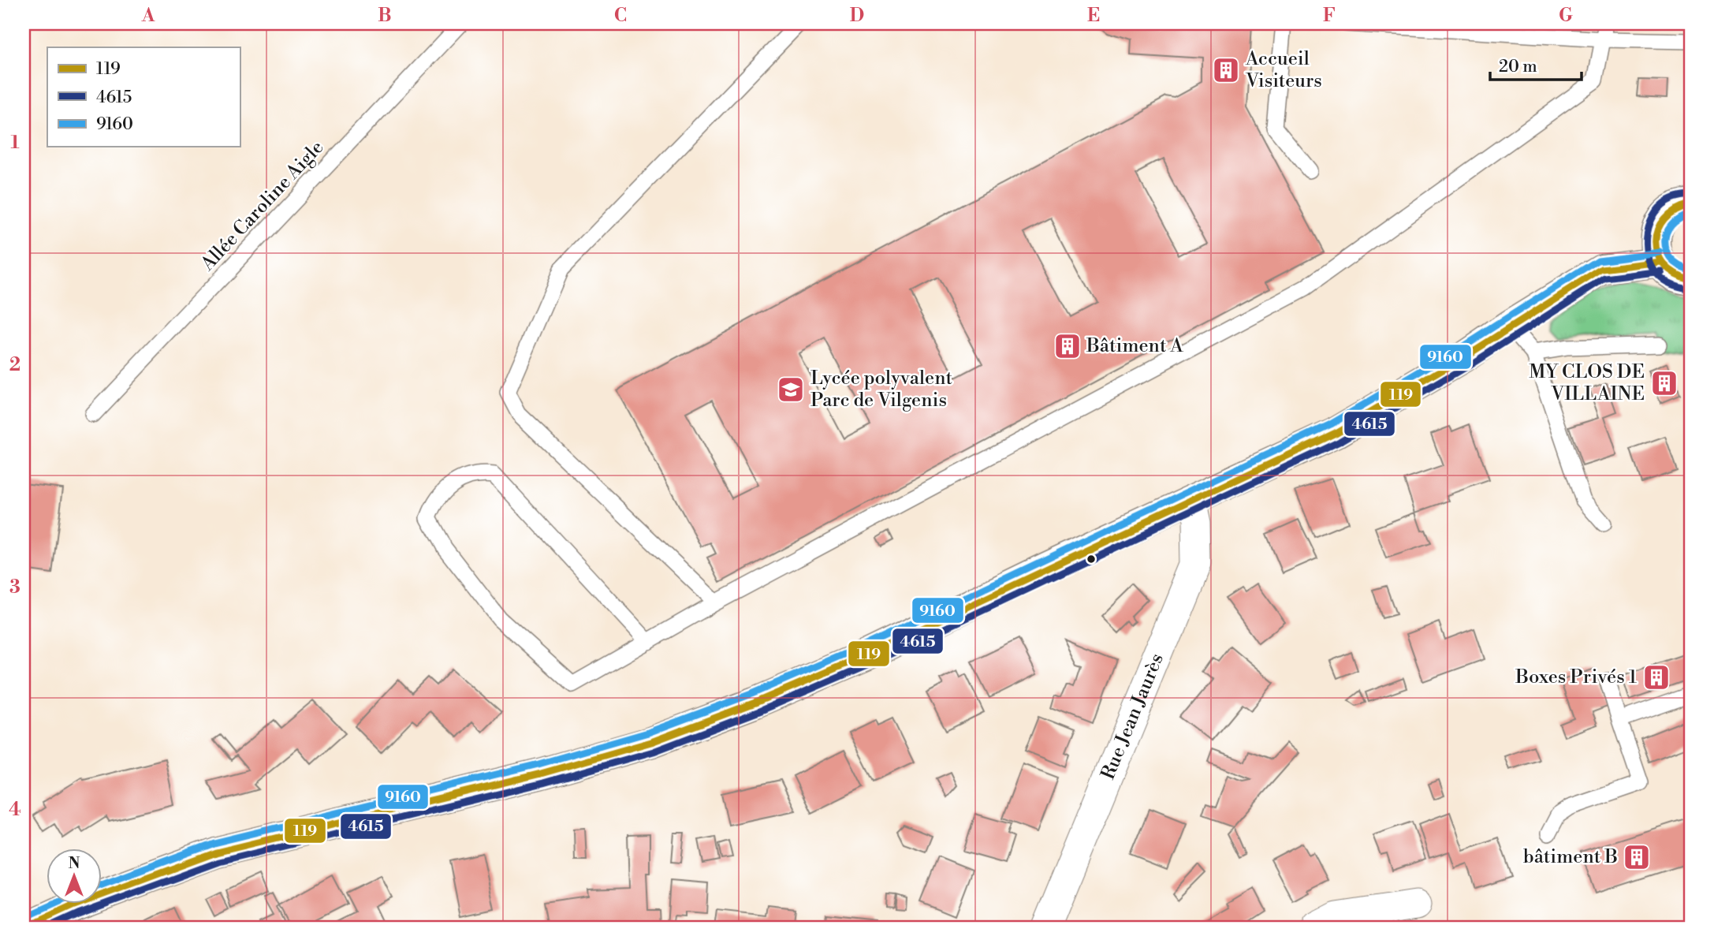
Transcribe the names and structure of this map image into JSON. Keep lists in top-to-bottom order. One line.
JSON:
{"streets":{"street":["Rue Jean Jaurès"],"lane":["Allée Caroline Aigle"]},"places":{"building":["Accueil Visiteurs","Bâtiment A","MY CLOS DE VILLAINE","Boxes Privés 1","bâtiment B"],"school or university":["Lycée polyvalent Parc de Vilgenis"]},"lines":["transit line 4615","transit line 119","transit line 9160"],"legend":["119","4615","9160"],"scale_bar":"20 m","north":"top","grid":{"columns":["A","B","C","D","E","F","G"],"rows":["1","2","3","4"]}}
